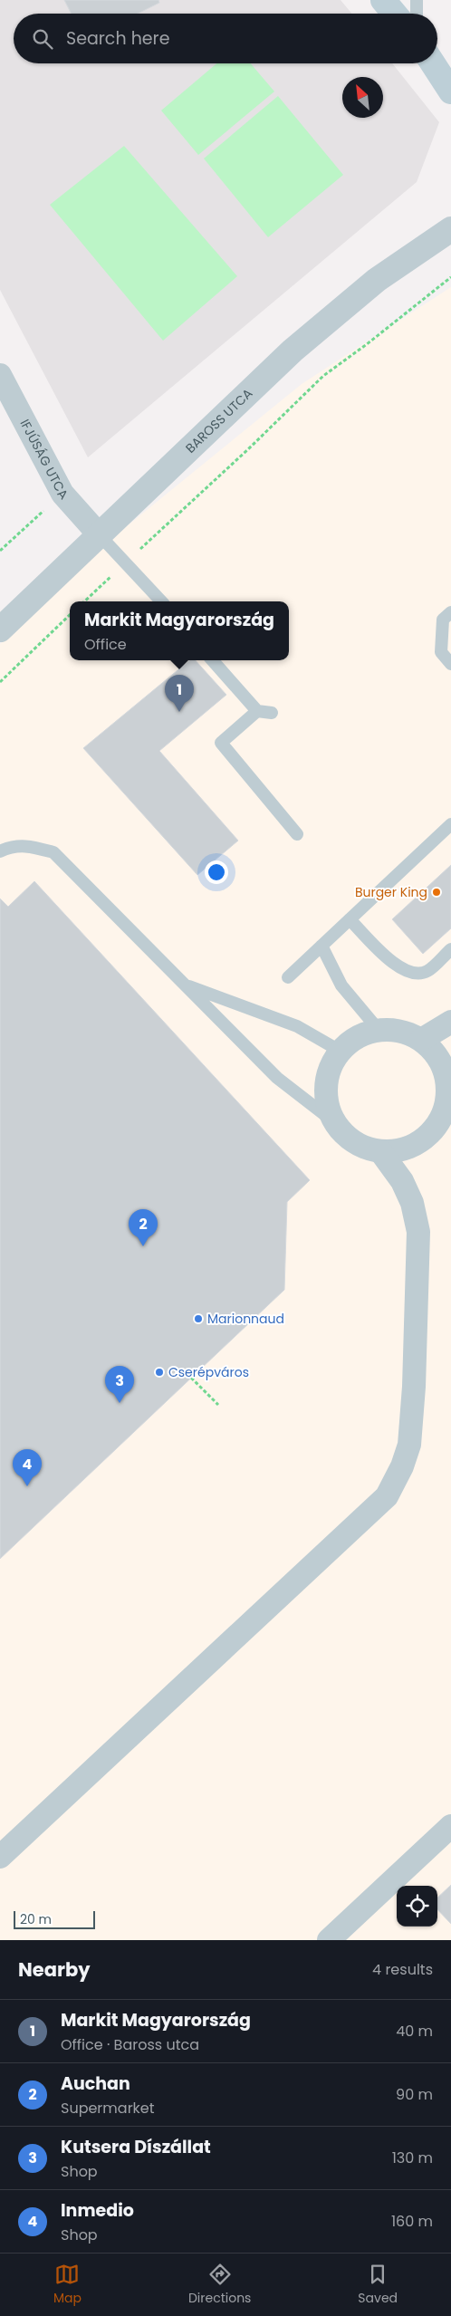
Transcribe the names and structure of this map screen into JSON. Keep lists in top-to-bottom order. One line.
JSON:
{"streets":{"street":["BAROSS UTCA","IFJÚSÁG UTCA"]},"crossings":[["BAROSS UTCA","IFJÚSÁG UTCA"]],"places":["Burger King","Marionnaud","Cserépváros"],"scale_bar":"20 m","north":"top left","page":{"search":"Search here","popup":["Markit Magyarország","Office"],"pins":["1","2","3","4"],"scale":"20 m","heading":["Nearby","4 results"],"list":[{"mark":"1","name":"Markit Magyarország","note":"Office · Baross utca","value":"40 m"},{"mark":"2","name":"Auchan","note":"Supermarket","value":"90 m"},{"mark":"3","name":"Kutsera Díszállat","note":"Shop","value":"130 m"},{"mark":"4","name":"Inmedio","note":"Shop","value":"160 m"}],"nav":["Map","Directions","Saved"]}}
